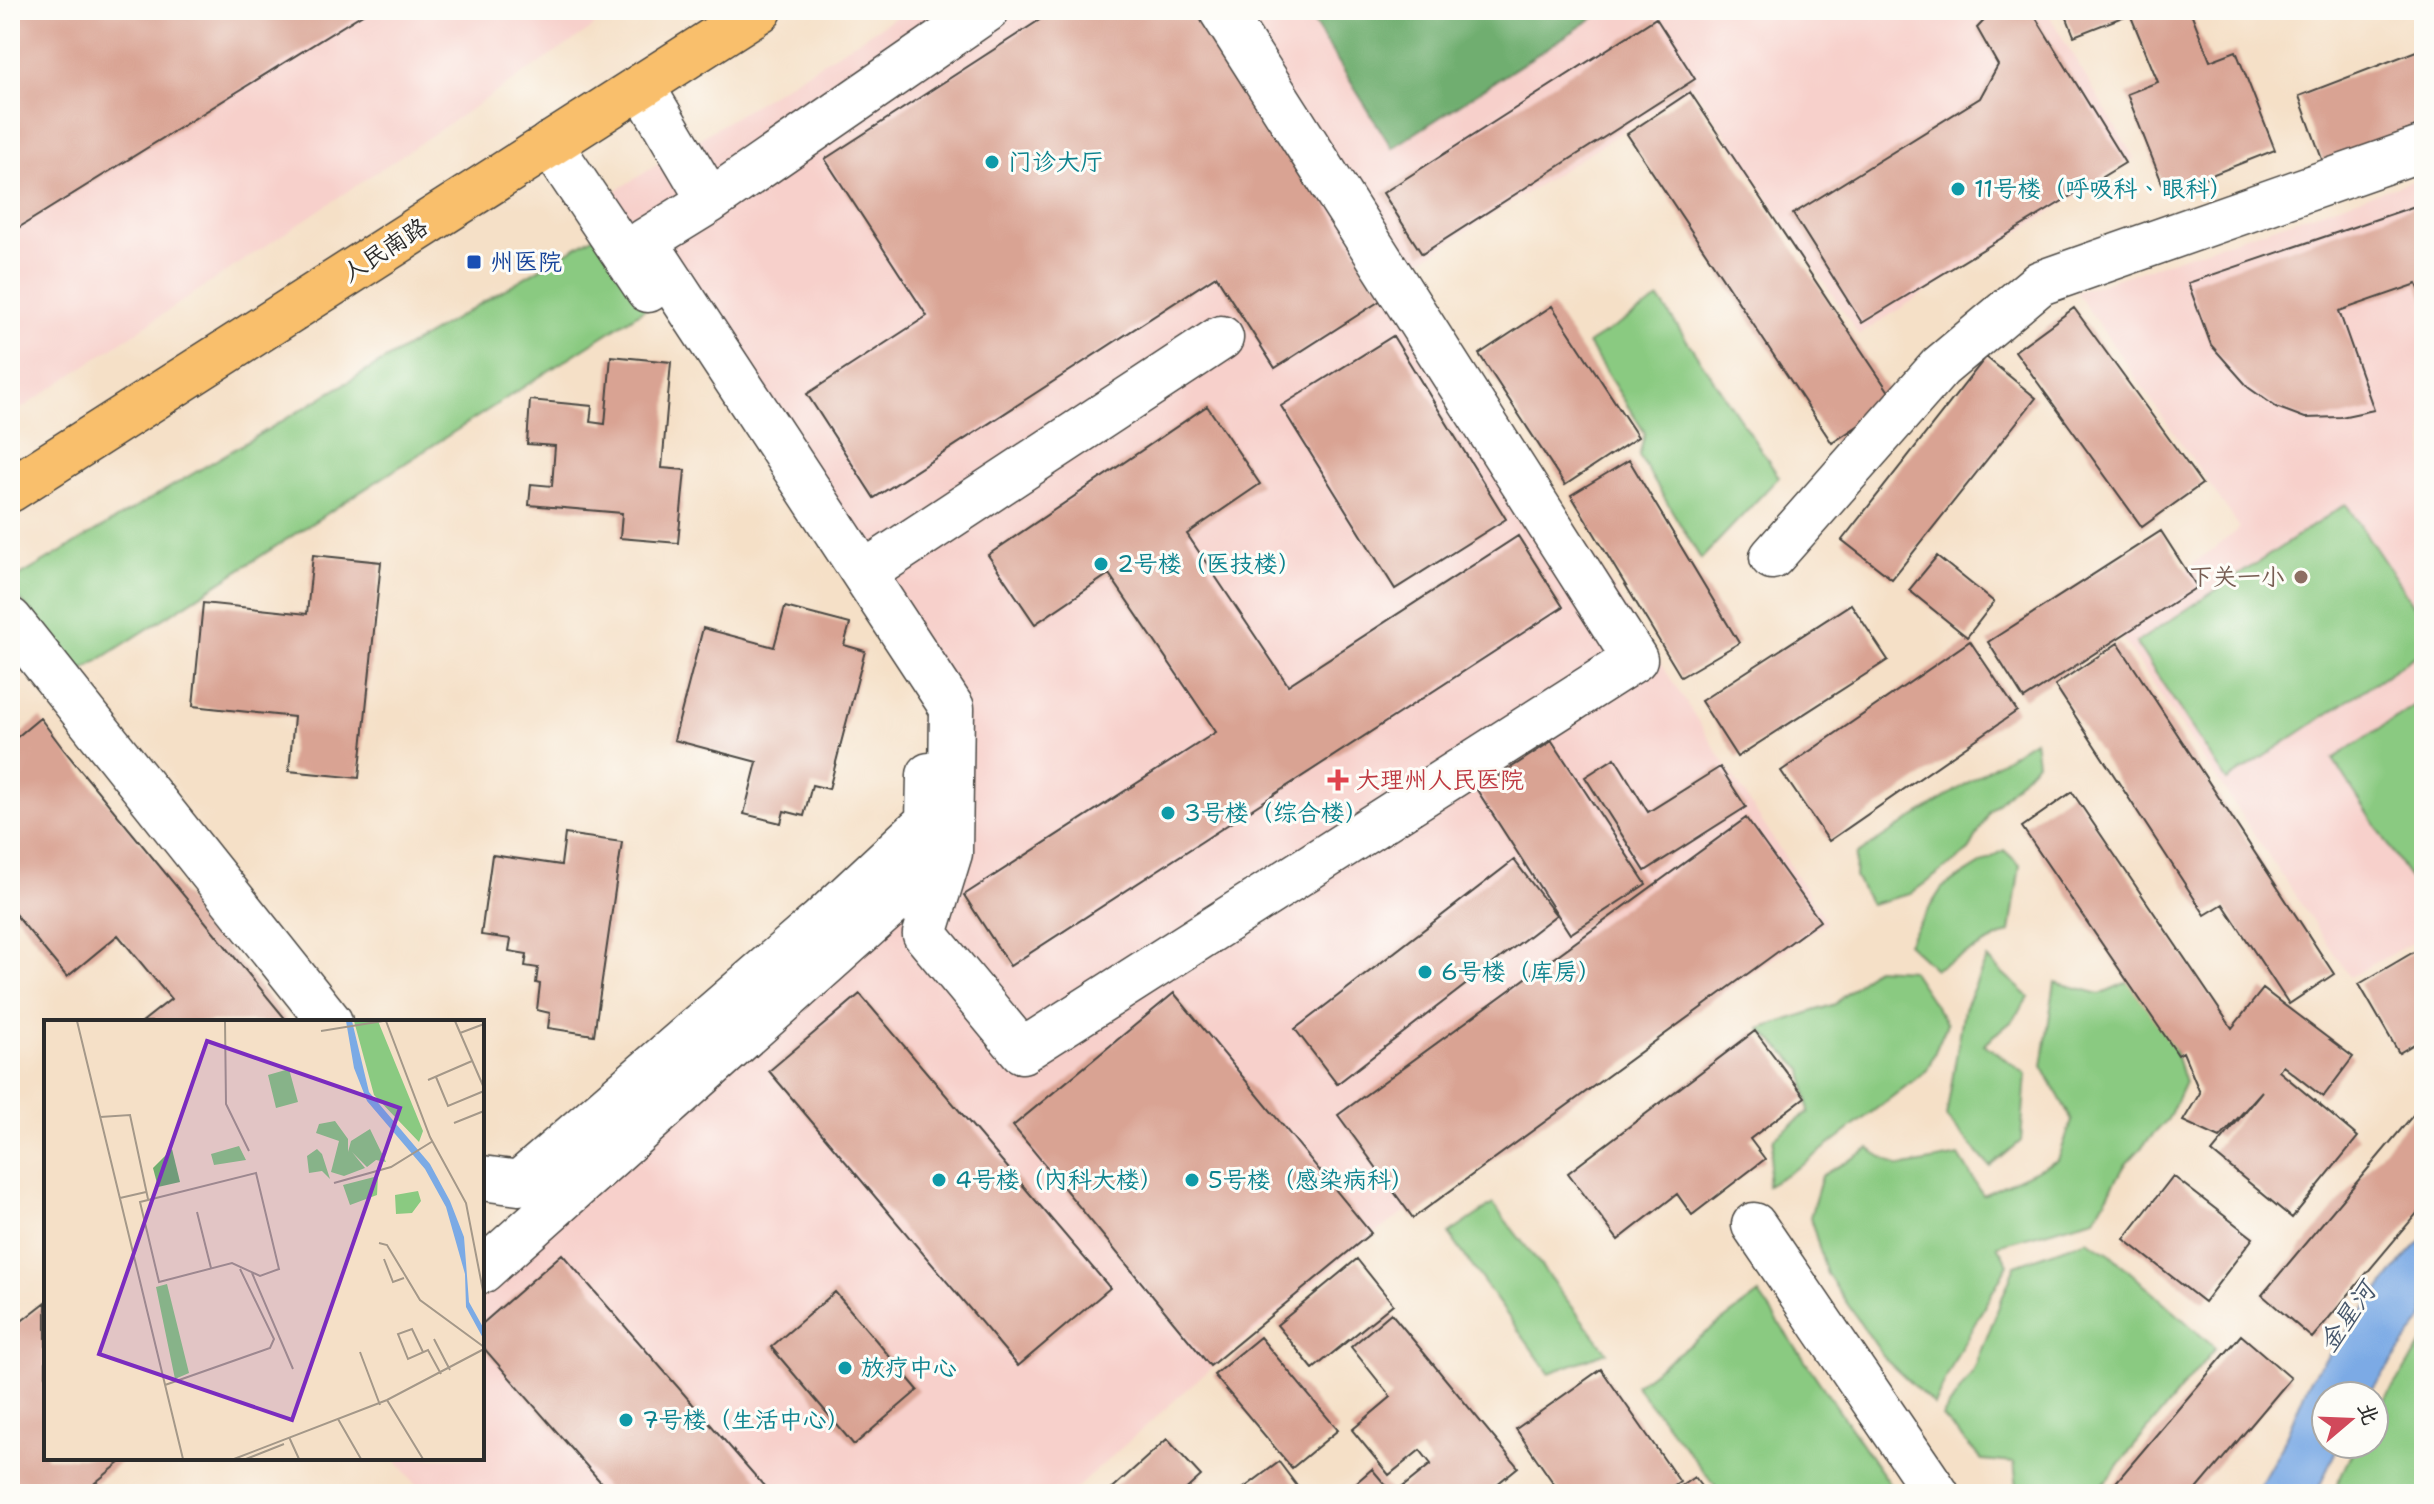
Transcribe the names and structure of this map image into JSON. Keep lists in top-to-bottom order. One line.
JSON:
{"streets":{"main road":["人民南路"]},"water":["金星河"],"places":{"other":["门诊大厅","11号楼（呼吸科、眼科）","2号楼（医技楼）","下关一小","3号楼（综合楼）","6号楼（库房）","4号楼（内科大楼）","5号楼（感染病科）","放疗中心","7号楼（生活中心）"],"transit":["州医院"],"health":["大理州人民医院"]},"north":"right"}
